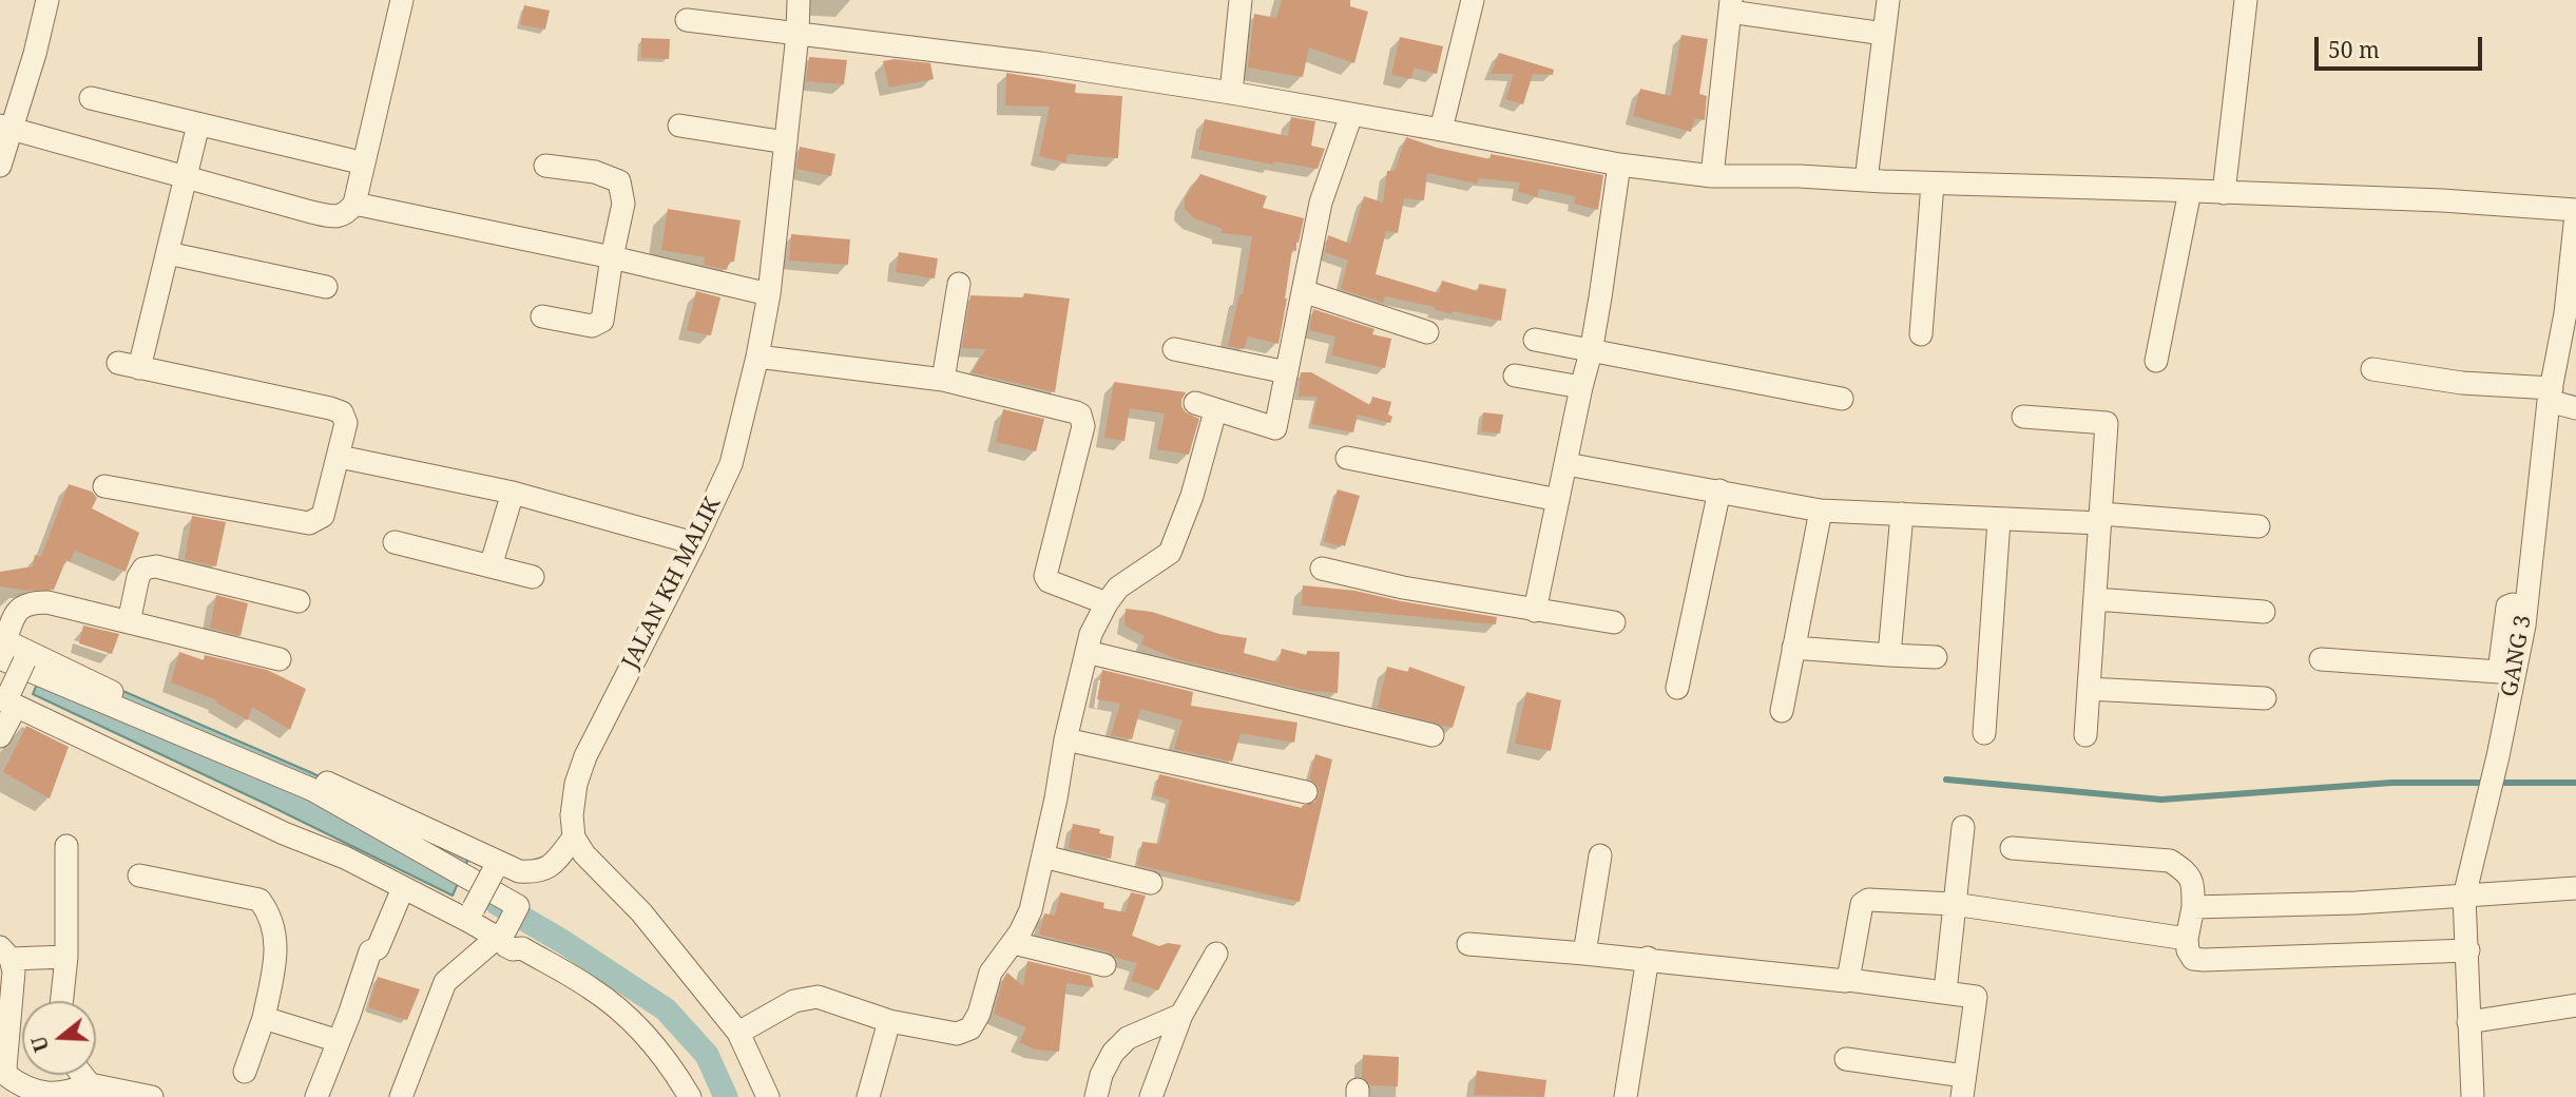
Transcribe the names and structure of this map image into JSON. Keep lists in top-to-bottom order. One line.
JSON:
{"streets":{"street":["JALAN KH MALIK","GANG 3"]},"scale_bar":"50 m","north":"left"}
